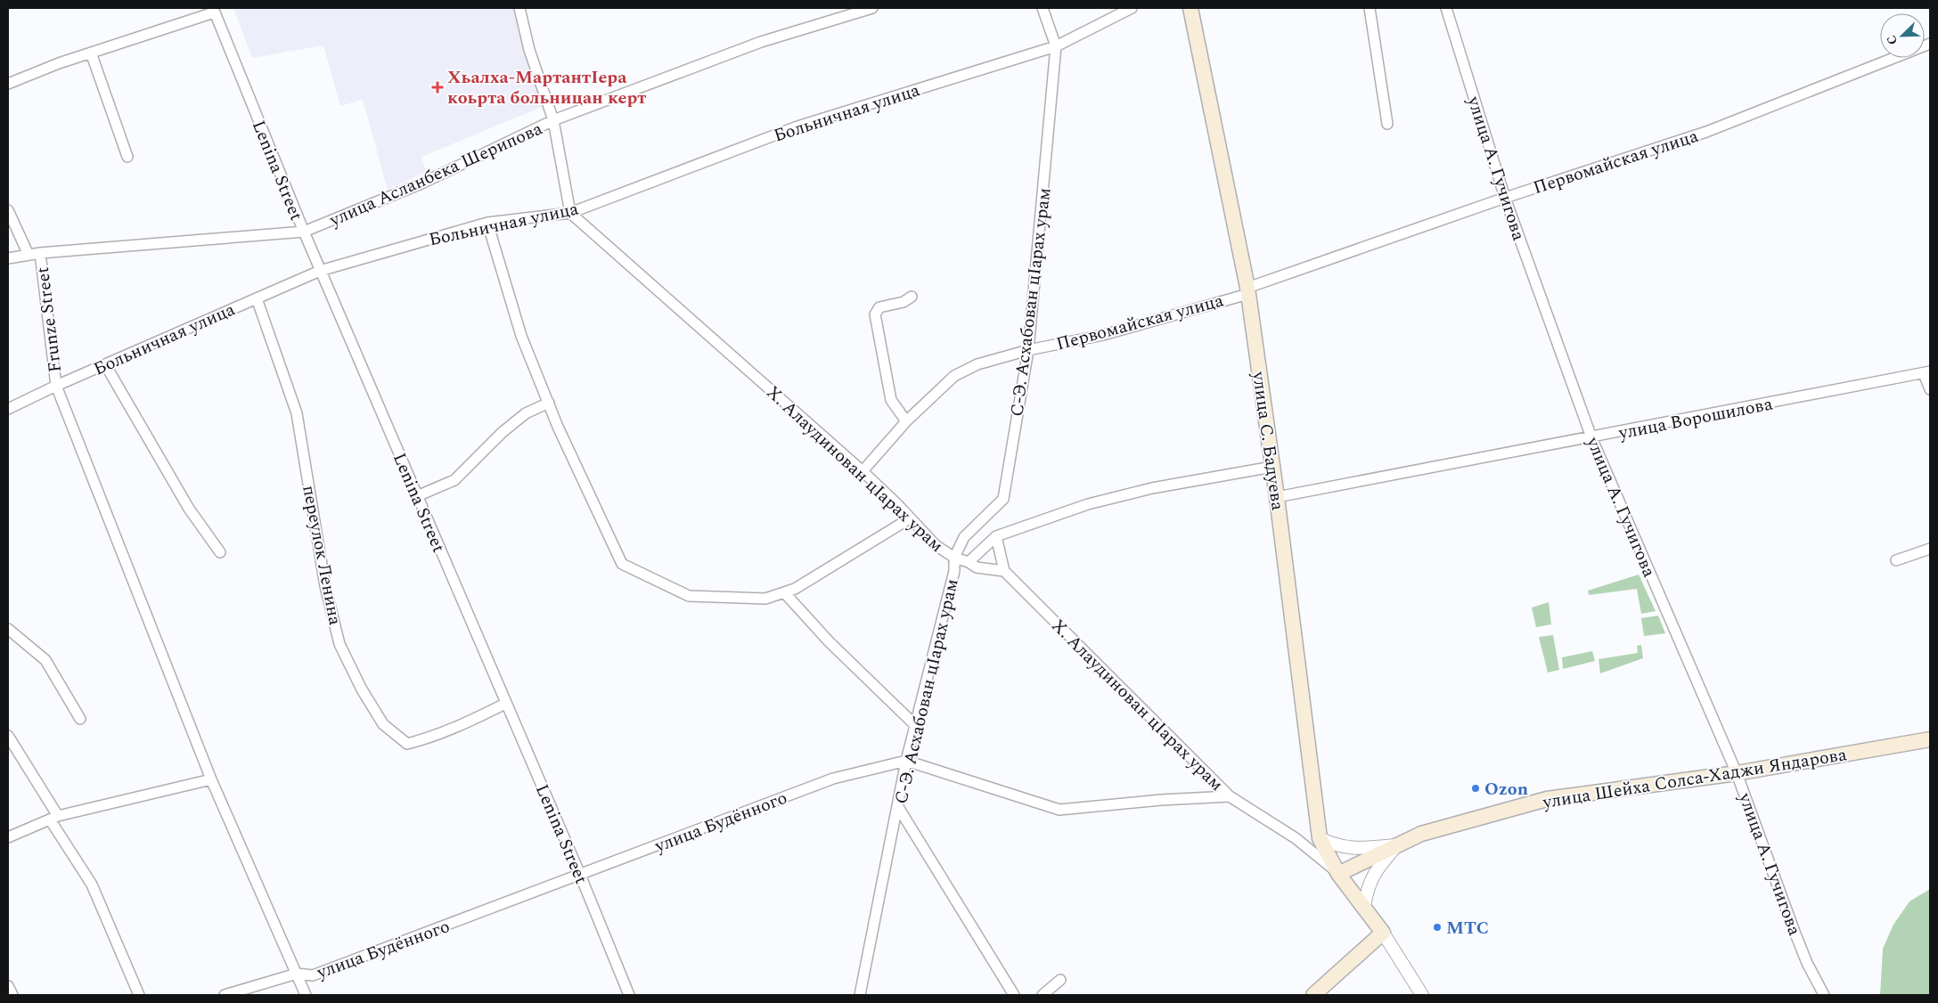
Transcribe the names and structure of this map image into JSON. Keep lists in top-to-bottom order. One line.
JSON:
{"streets":{"main road":["улица С. Бадуева","улица Шейха Солса-Хаджи Яндарова"],"street":["Больничная улица","Первомайская улица","улица А. Гучигова","Lenina Street","улица Асланбека Шерипова","С-Э. Асхабован цIарах урам","Frunze Street","улица Ворошилова","Х. Алаудинован цIарах урам","переулок Ленина","улица Будённого"]},"crossings":[["Больничная улица","Lenina Street"],["Больничная улица","С-Э. Асхабован цIарах урам"],["Больничная улица","Frunze Street"],["Больничная улица","Х. Алаудинован цIарах урам"],["Больничная улица","переулок Ленина"],["Первомайская улица","улица А. Гучигова"],["Первомайская улица","С-Э. Асхабован цIарах урам"],["Первомайская улица","улица С. Бадуева"],["Первомайская улица","Х. Алаудинован цIарах урам"],["улица А. Гучигова","улица Ворошилова"],["улица А. Гучигова","улица Шейха Солса-Хаджи Яндарова"],["Lenina Street","улица Асланбека Шерипова"],["Lenina Street","переулок Ленина"],["Lenina Street","улица Будённого"],["улица Асланбека Шерипова","Frunze Street"],["С-Э. Асхабован цIарах урам","Х. Алаудинован цIарах урам"],["С-Э. Асхабован цIарах урам","улица Будённого"],["Frunze Street","улица Будённого"],["улица Ворошилова","улица С. Бадуева"],["улица С. Бадуева","Х. Алаудинован цIарах урам"],["улица С. Бадуева","улица Шейха Солса-Хаджи Яндарова"],["Х. Алаудинован цIарах урам","улица Шейха Солса-Хаджи Яндарова"]],"places":{"health":["Хьалха-МартантIера коьрта больницан керт"],"other":["Ozon","МТС"]},"north":"bottom left"}
